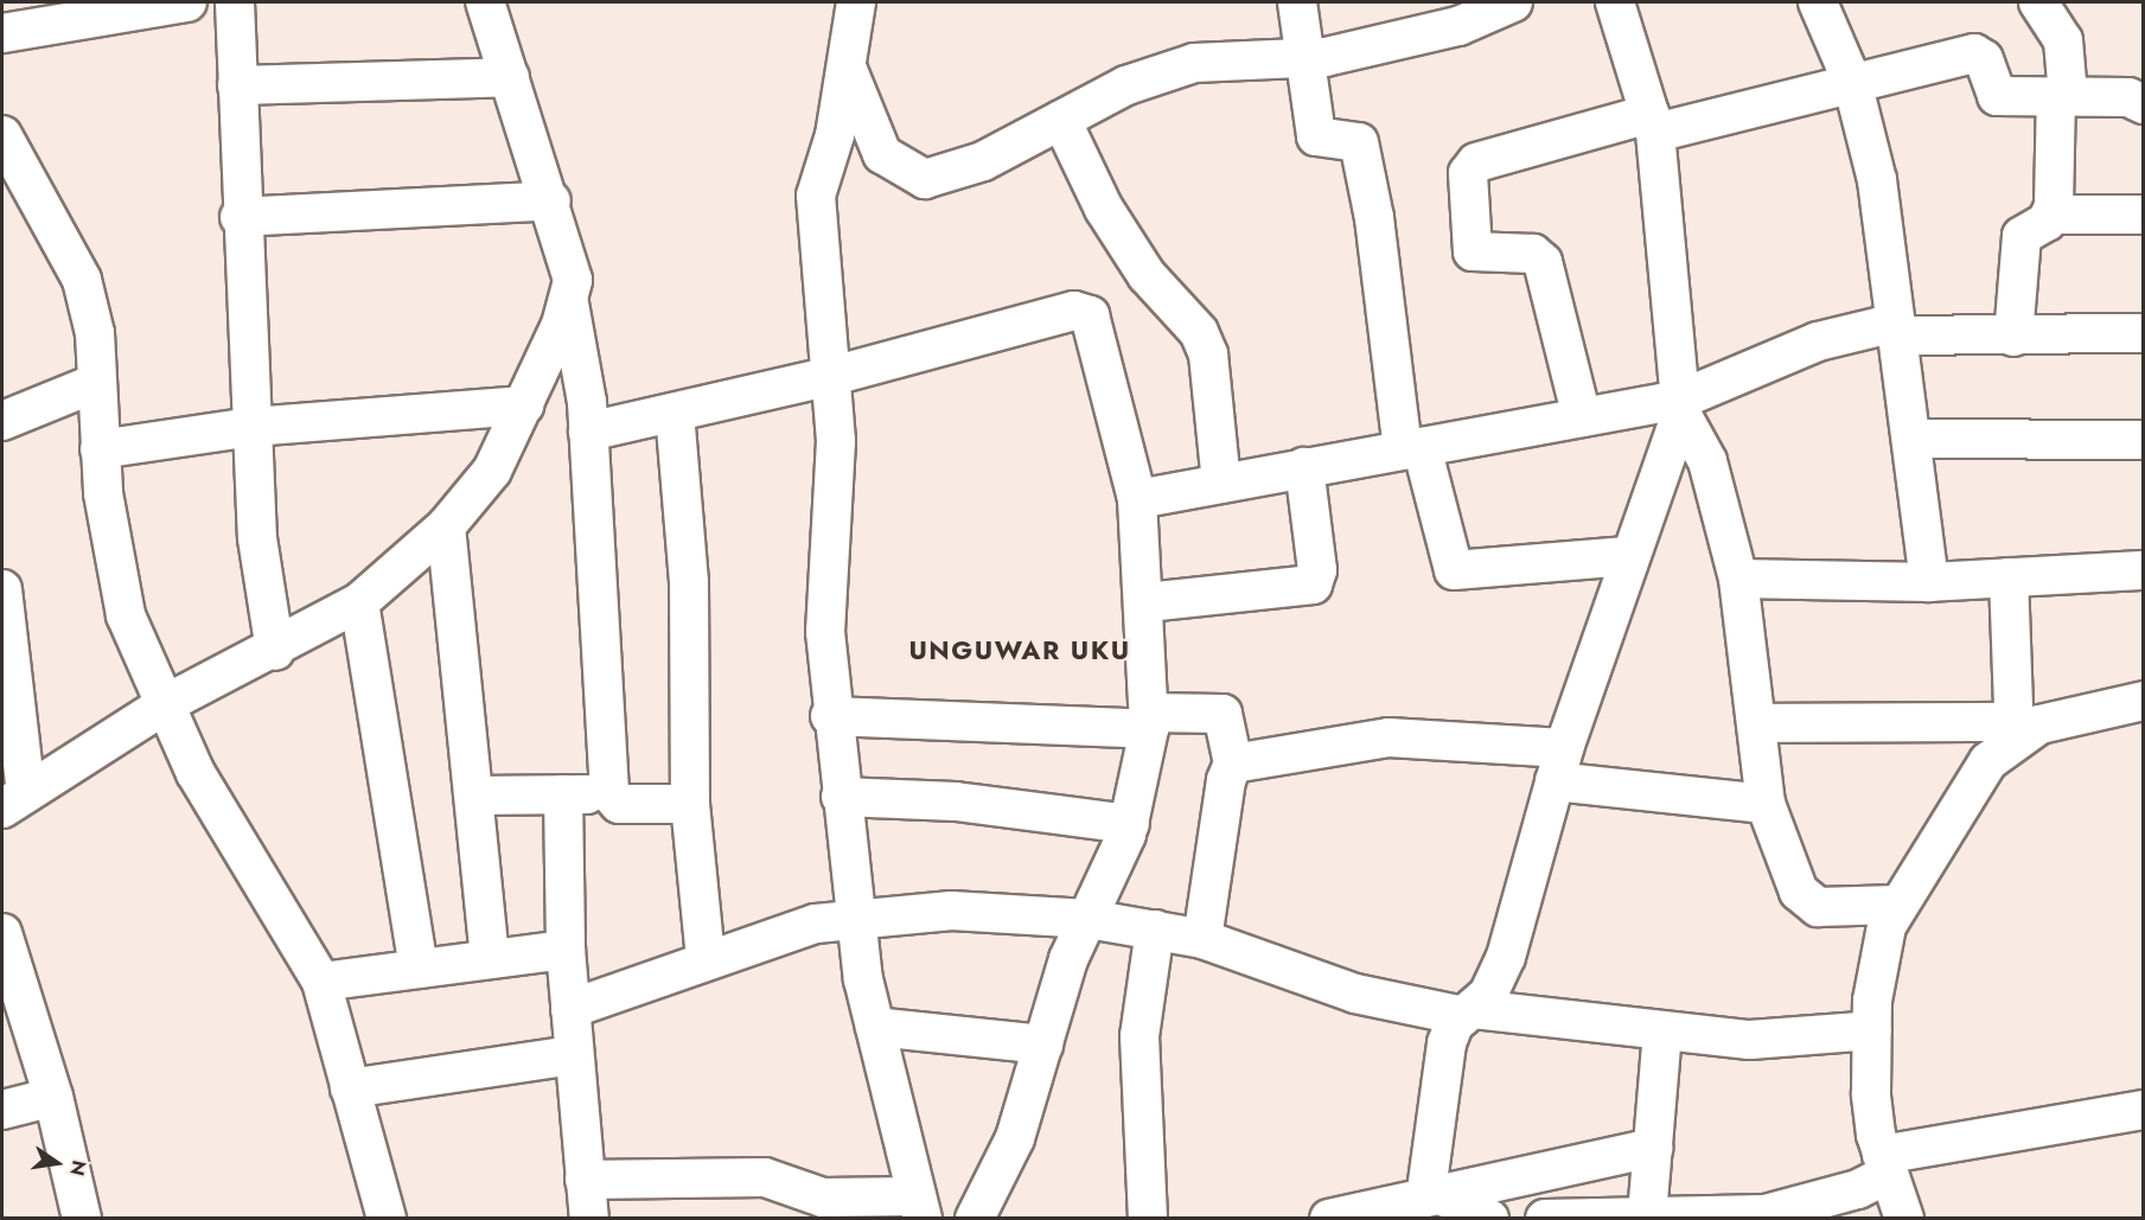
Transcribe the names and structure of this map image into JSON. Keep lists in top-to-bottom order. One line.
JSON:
{"districts":["UNGUWAR UKU"],"north":"right"}
